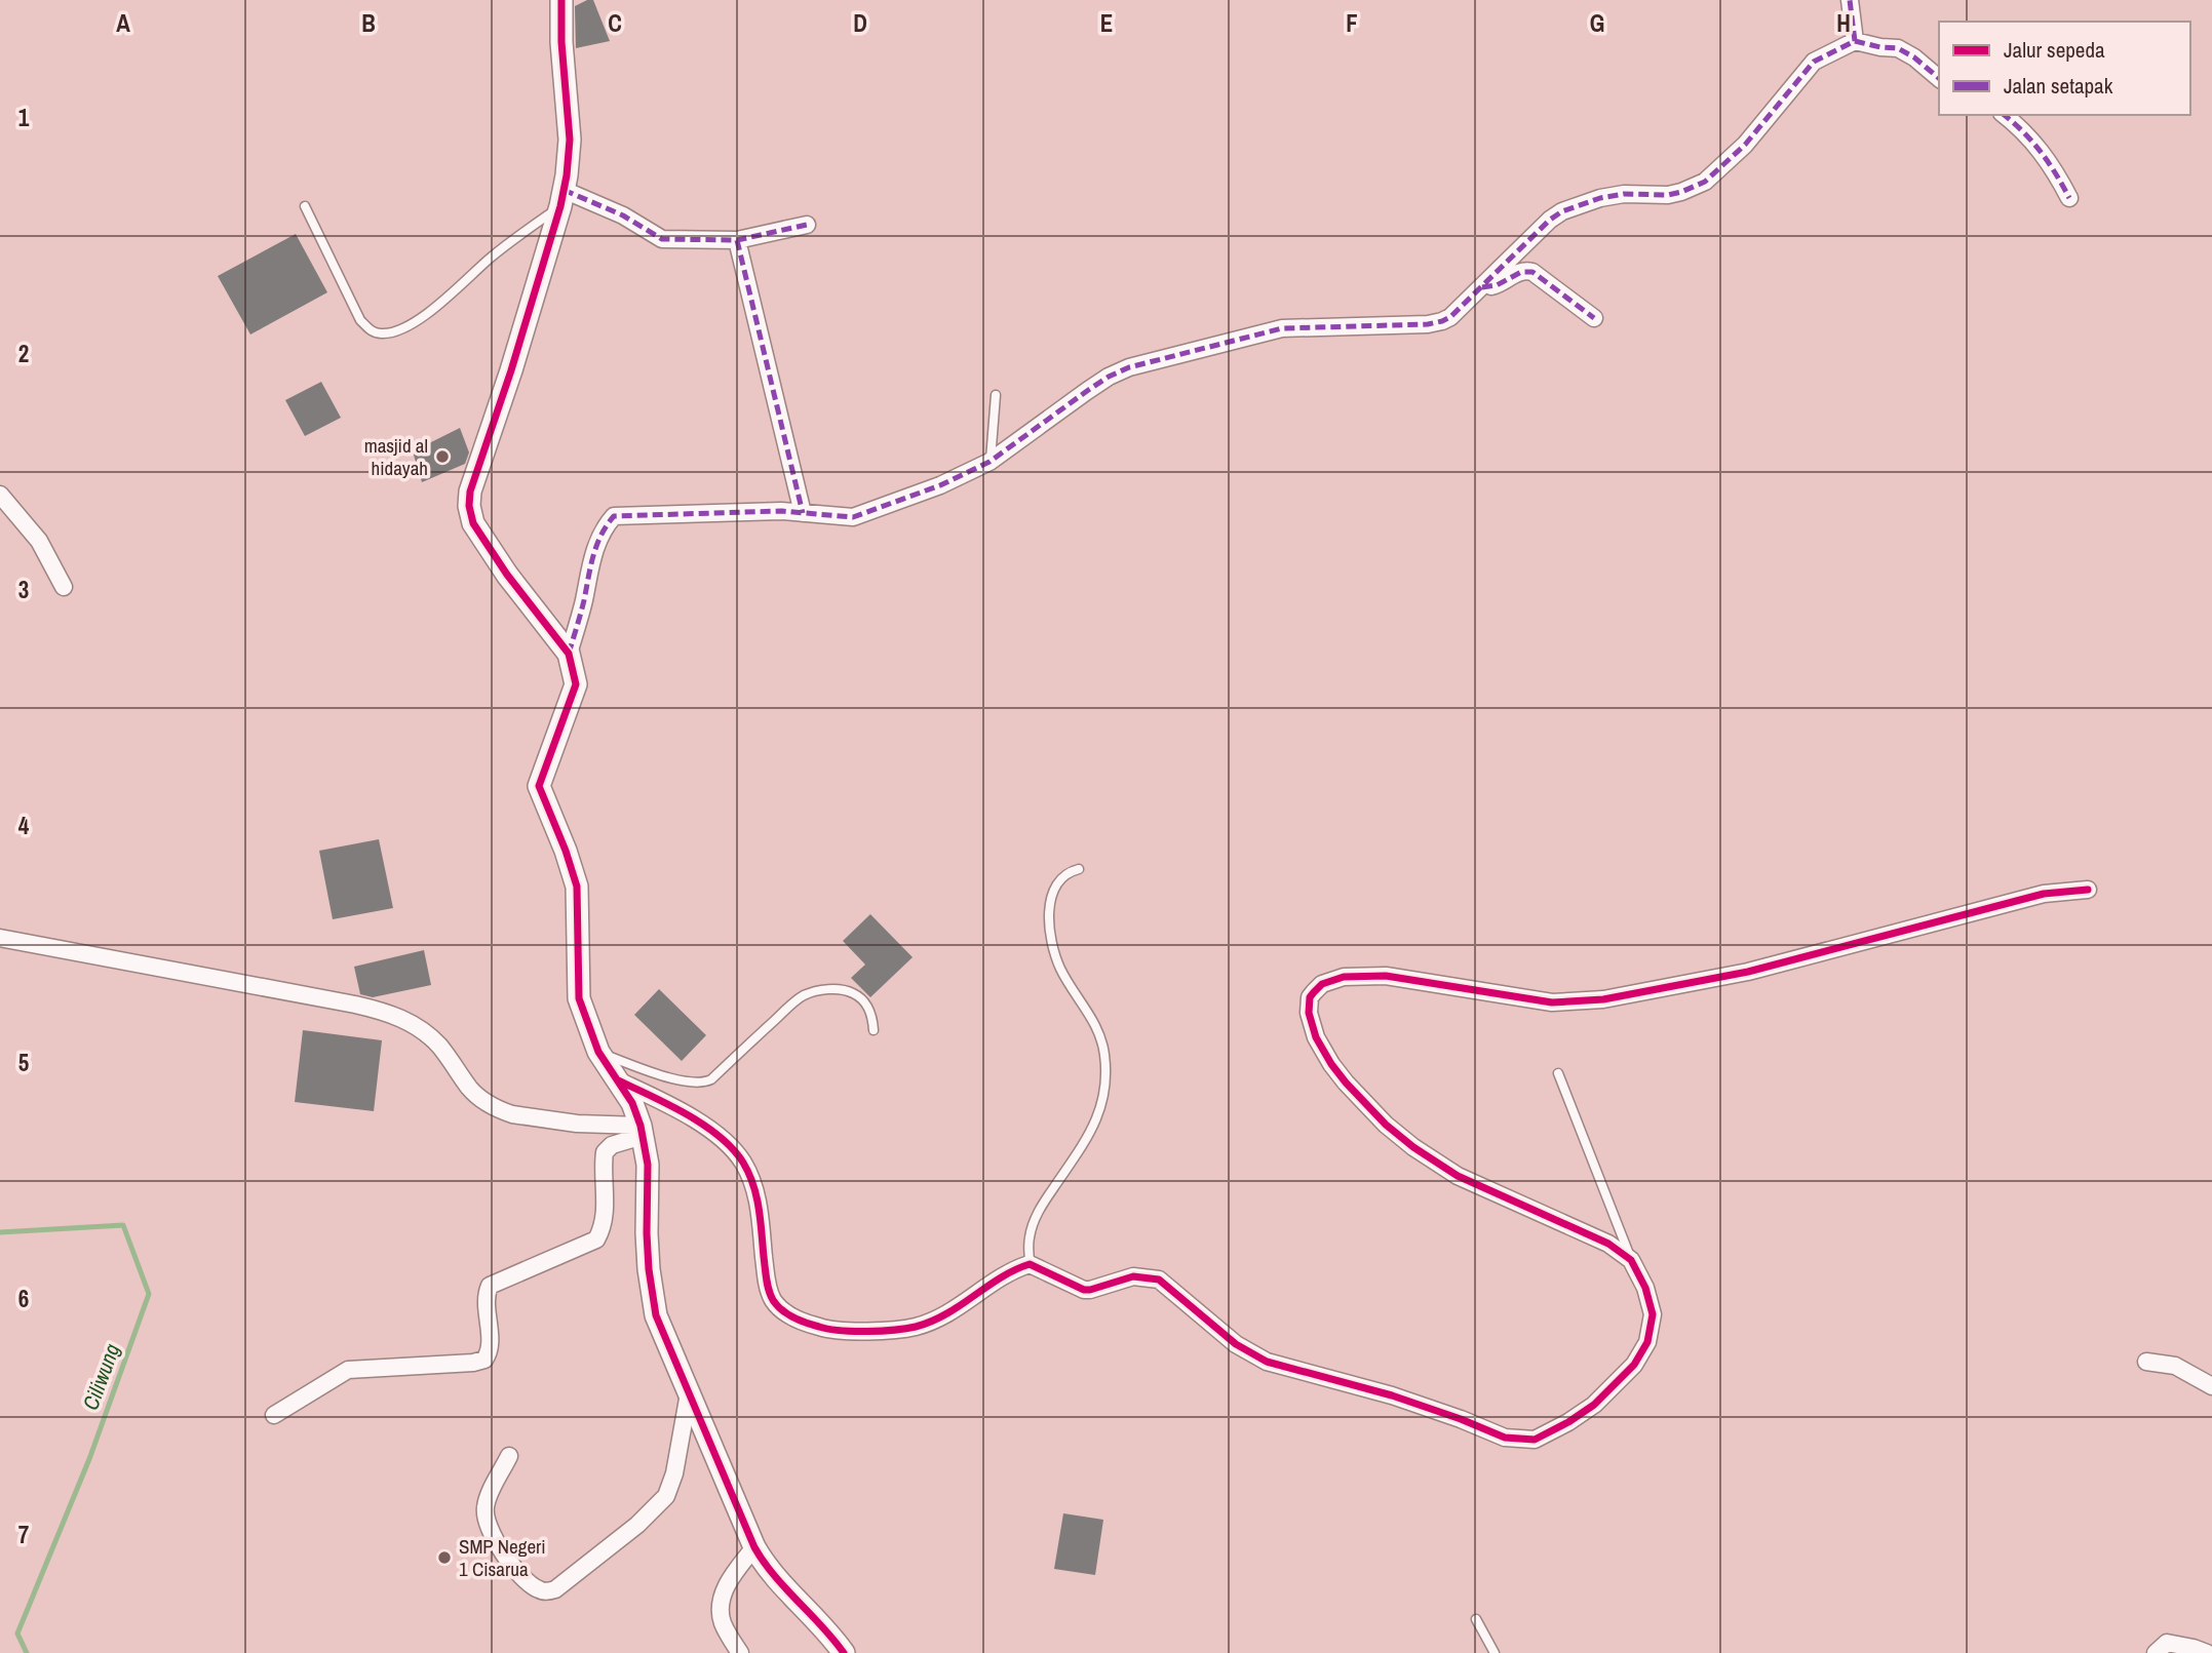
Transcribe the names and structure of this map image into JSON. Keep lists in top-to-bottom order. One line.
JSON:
{"water":["Ciliwung"],"places":["masjid al hidayah","SMP Negeri 1 Cisarua"],"legend":["Jalur sepeda","Jalan setapak"],"grid":{"columns":["A","B","C","D","E","F","G","H"],"rows":["1","2","3","4","5","6","7"]}}
